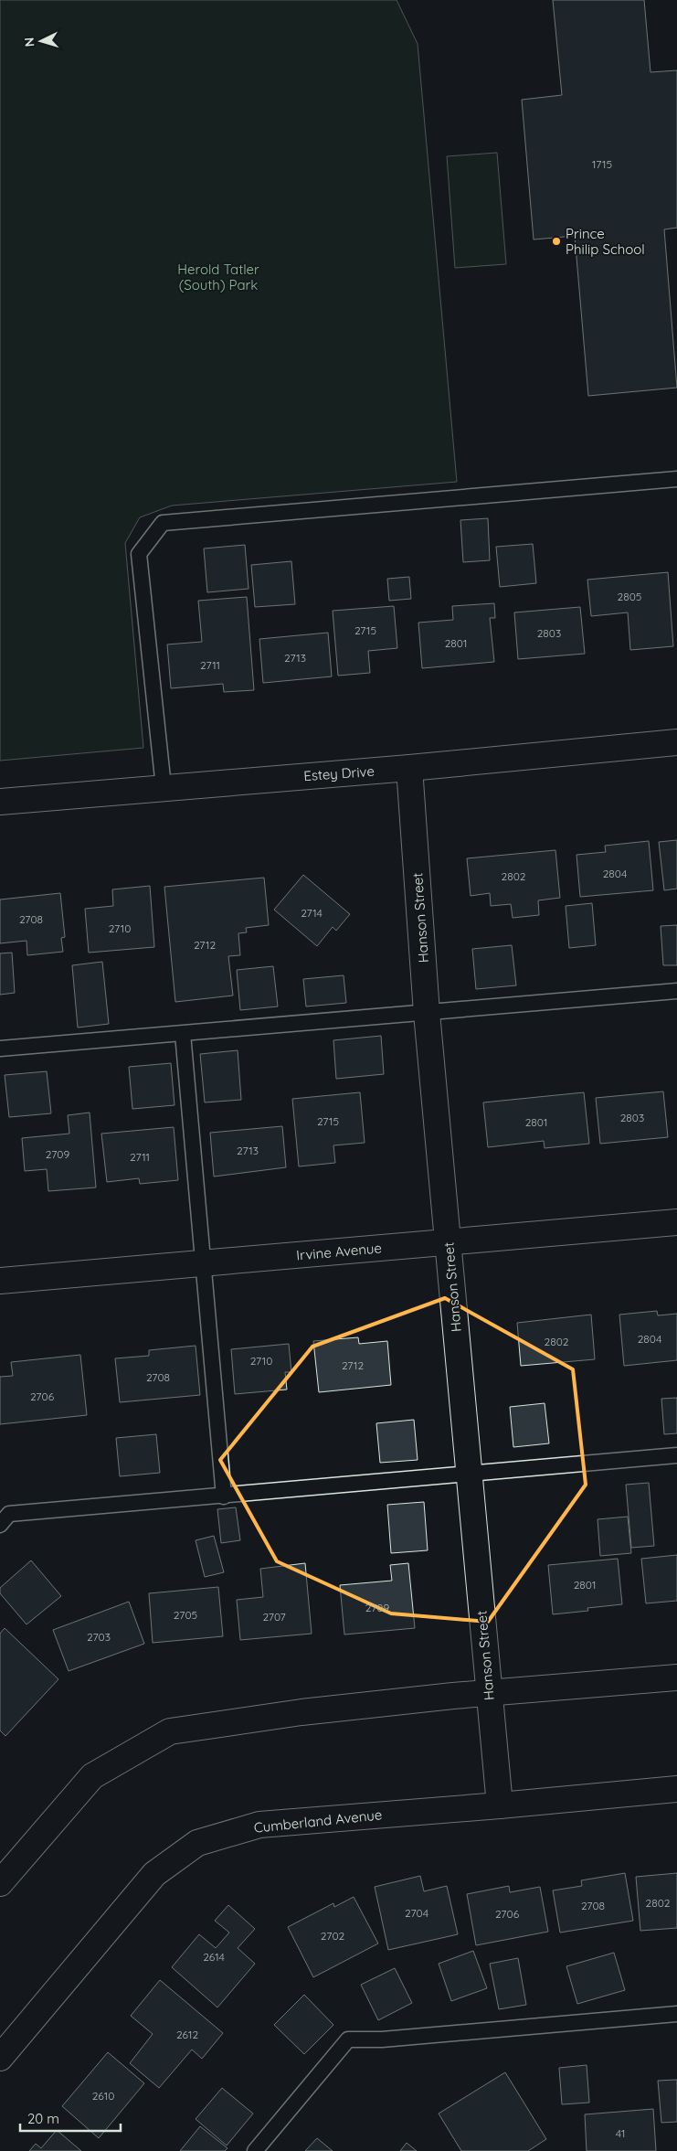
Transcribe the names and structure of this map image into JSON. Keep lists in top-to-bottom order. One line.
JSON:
{"streets":{"street":["Estey Drive","Hanson Street","Irvine Avenue","Cumberland Avenue"]},"crossings":[["Estey Drive","Hanson Street"],["Hanson Street","Irvine Avenue"],["Hanson Street","Cumberland Avenue"]],"parks":["Herold Tatler (South) Park"],"places":["Prince Philip School"],"house_numbers":["1715","2805","2715","2803","2801","2713","2711","2804","2802","2714","2708","2710","2712","2803","2715","2801","2713","2709","2711","2804","2802","2710","2712","2708","2706","2801","2709","2705","2707","2703","2802","2708","2704","2706","2702","2614","2612","2610","41"],"scale_bar":"20 m","north":"left"}
